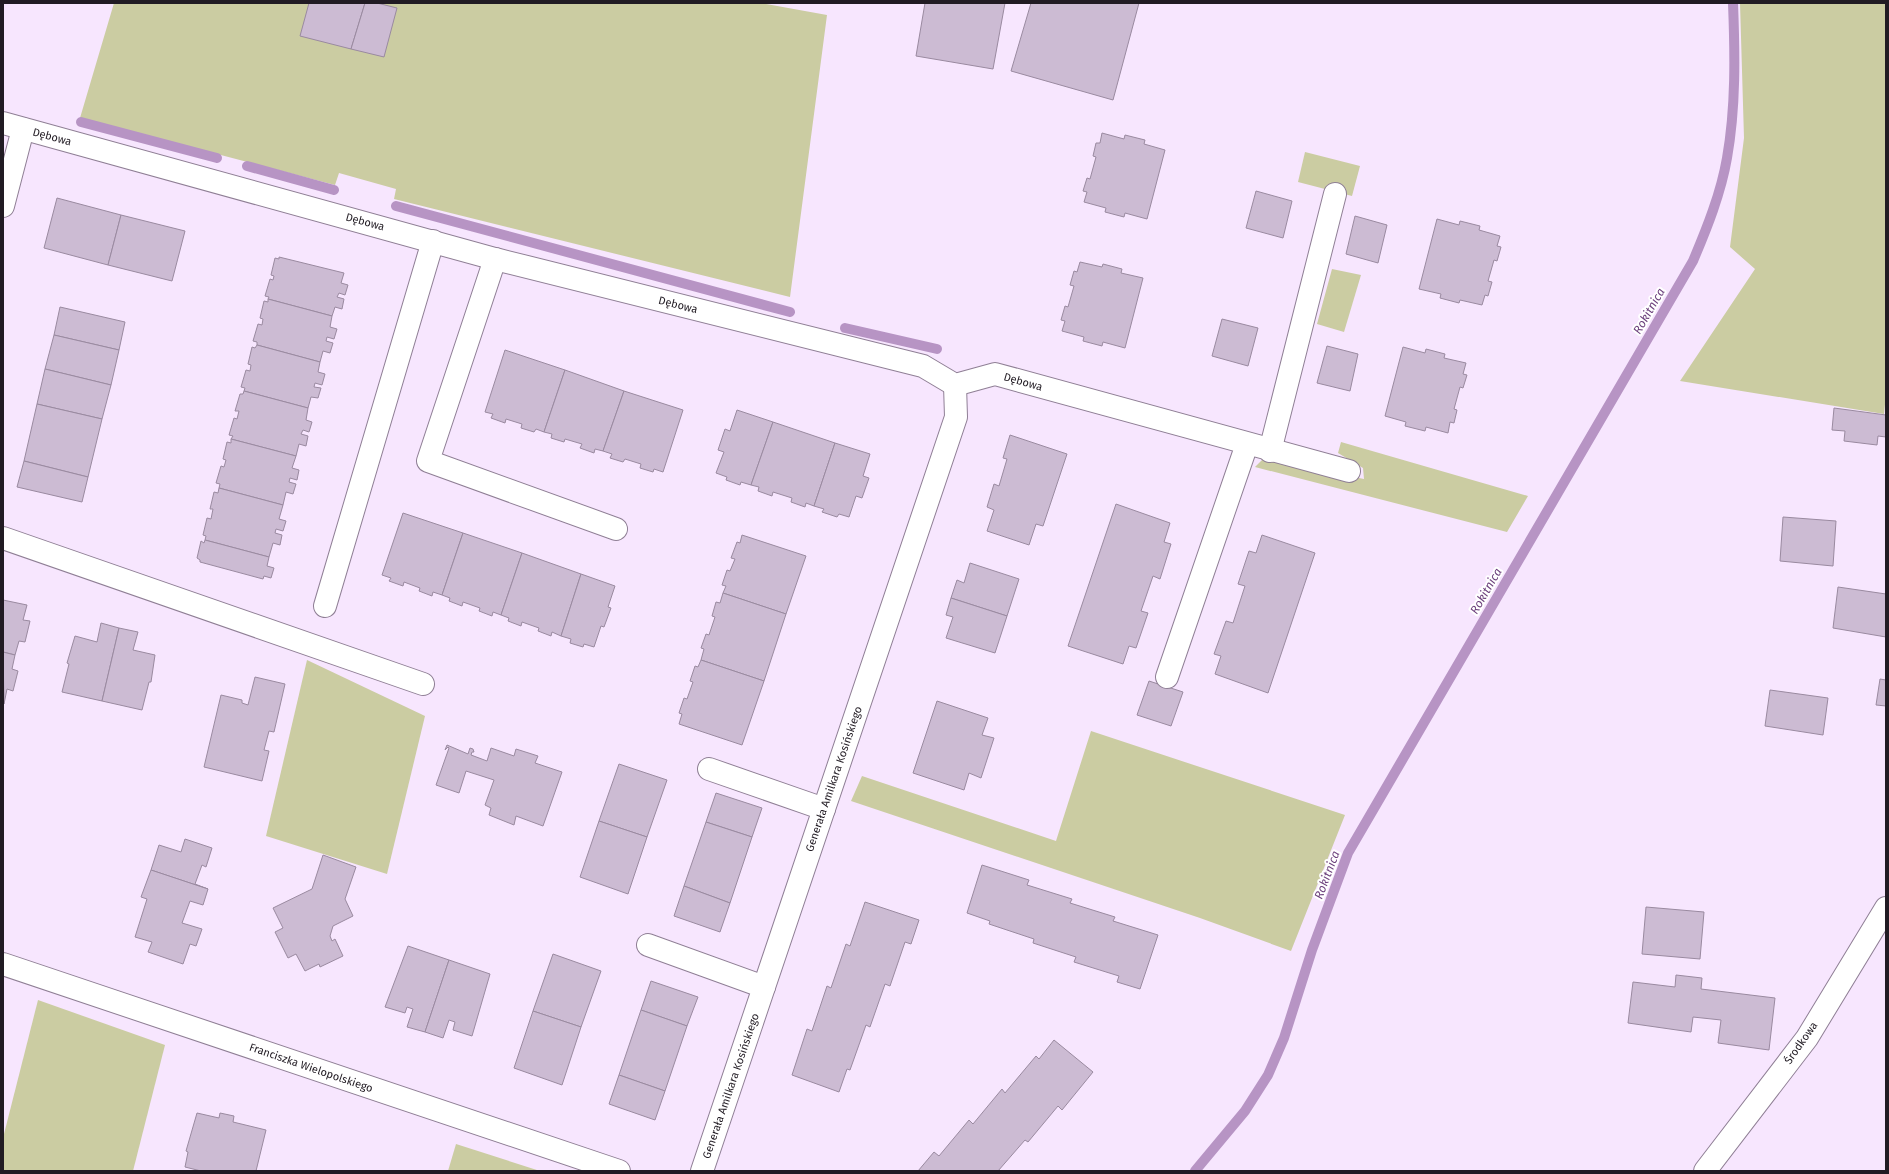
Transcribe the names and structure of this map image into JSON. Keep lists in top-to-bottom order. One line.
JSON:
{"streets":{"street":["Dębowa","Generała Amilkara Kosińskiego","Środkowa","Franciszka Wielopolskiego"]},"crossings":[["Dębowa","Generała Amilkara Kosińskiego"]],"water":["Rokitnica"]}
